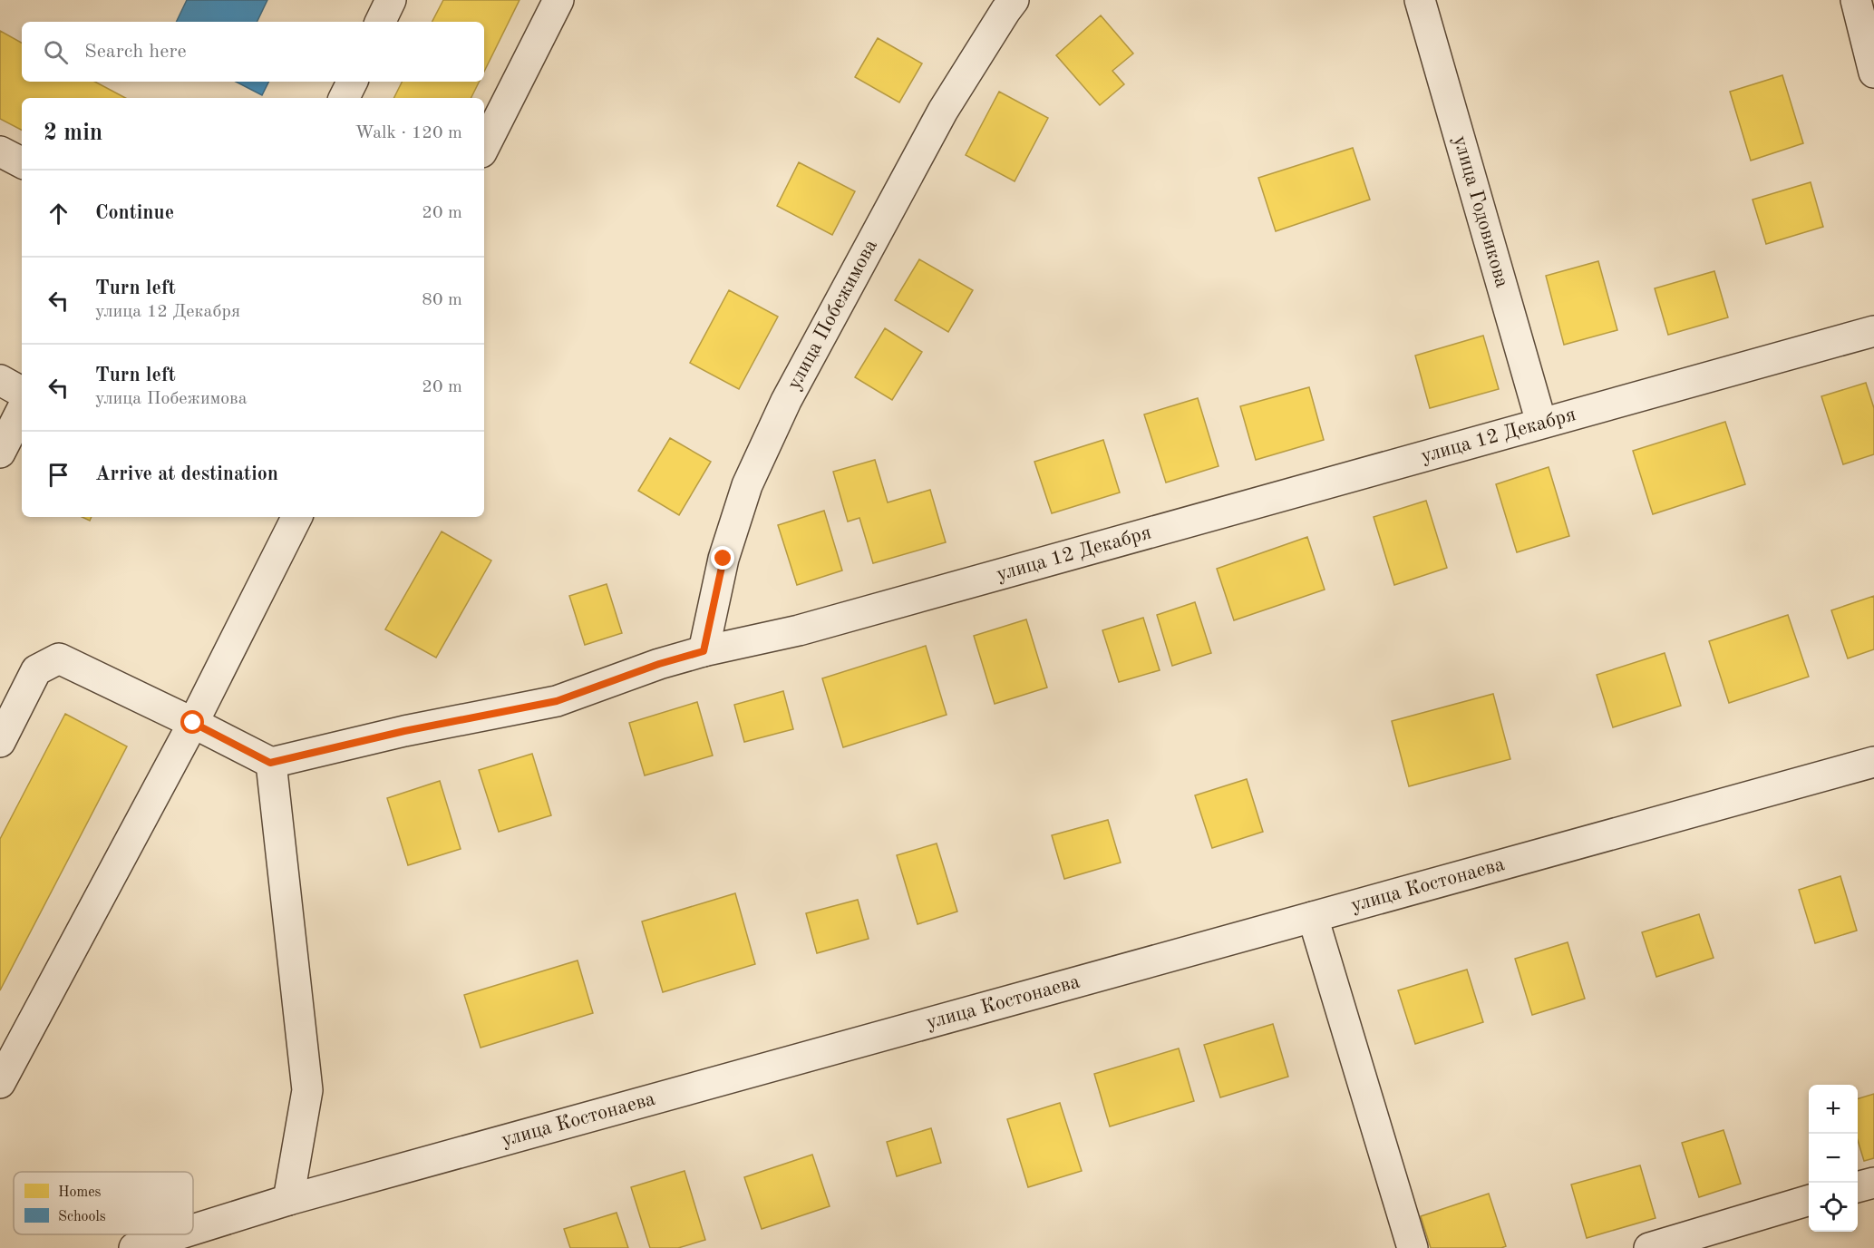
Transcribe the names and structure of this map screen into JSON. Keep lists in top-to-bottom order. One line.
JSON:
{"streets":{"street":["улица Годовикова","улица Побежимова","улица 12 Декабря","улица Костонаева"]},"crossings":[["улица Годовикова","улица 12 Декабря"],["улица Побежимова","улица 12 Декабря"]],"legend":["Homes","Schools"],"page":{"search":"Search here","heading":["2 min","Walk · 120 m"],"list":[["Continue","20 m"],["Turn left","улица 12 Декабря","80 m"],["Turn left","улица Побежимова","20 m"],"Arrive at destination"],"map_buttons":["+","−"]}}
